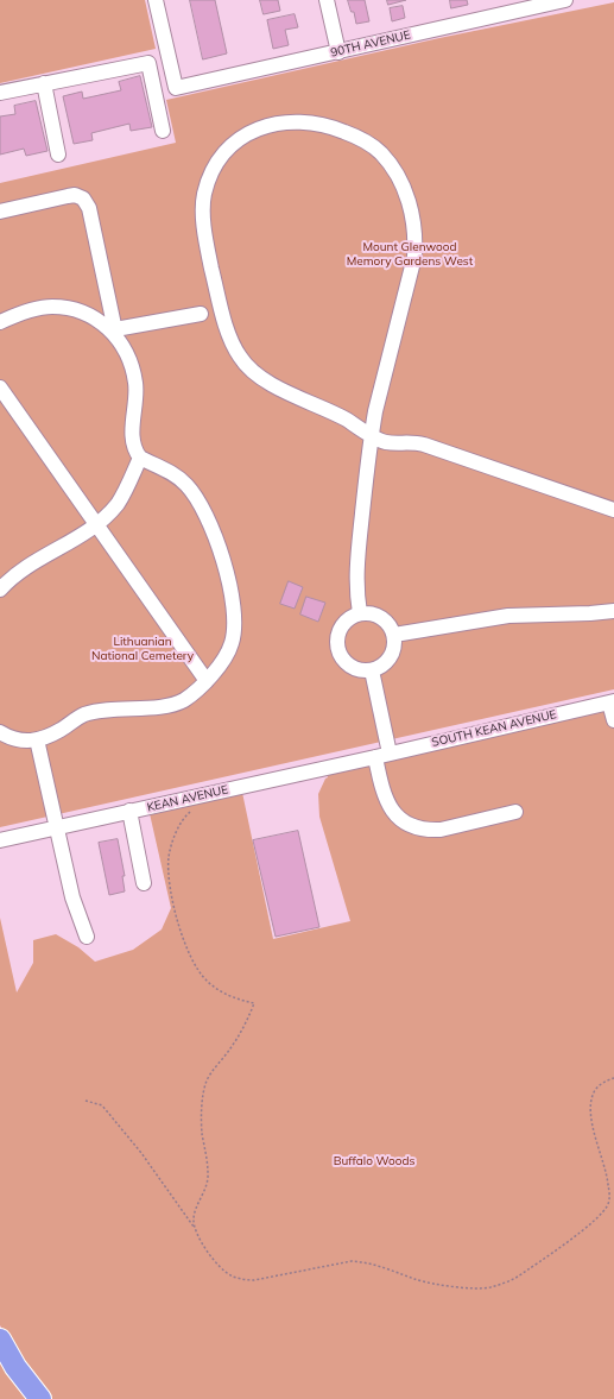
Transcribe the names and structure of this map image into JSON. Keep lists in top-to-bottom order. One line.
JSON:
{"streets":{"street":["90TH AVENUE","SOUTH KEAN AVENUE","KEAN AVENUE"]},"crossings":[["SOUTH KEAN AVENUE","KEAN AVENUE"]],"parks":["Mount Glenwood Memory Gardens West","Lithuanian National Cemetery","Buffalo Woods"]}
